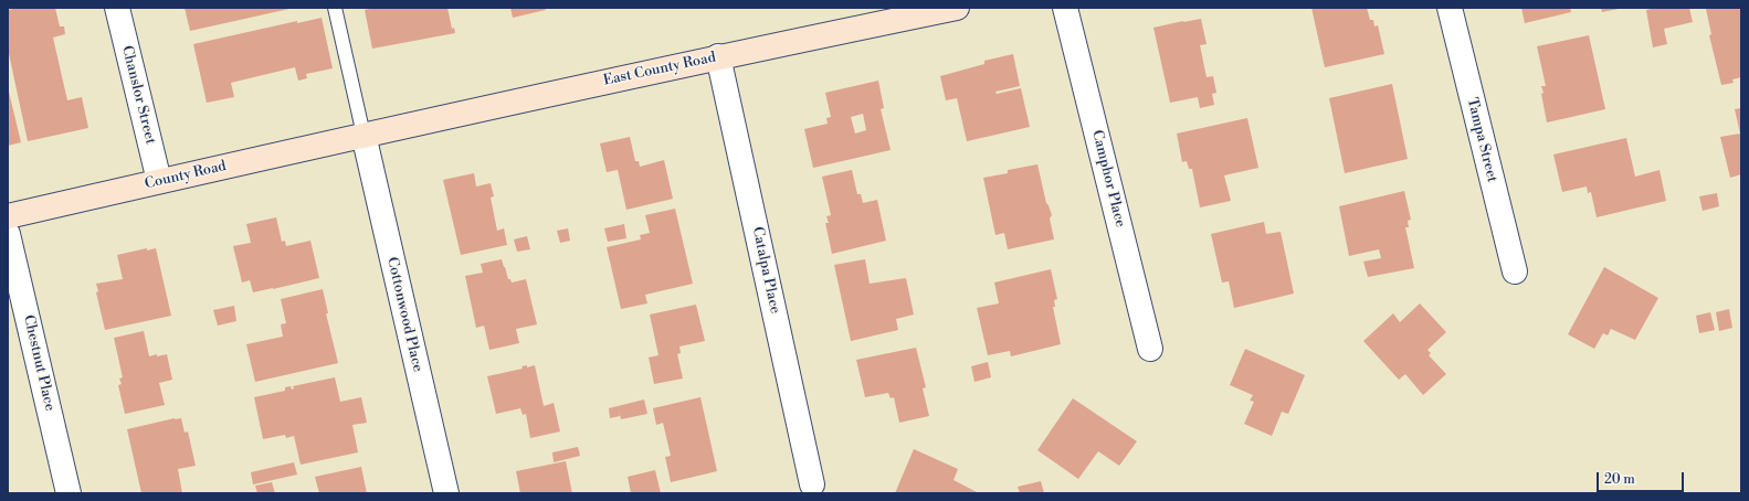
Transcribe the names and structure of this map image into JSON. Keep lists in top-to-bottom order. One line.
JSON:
{"streets":{"street":["East County Road","Chanslor Street","Tampa Street","County Road","Camphor Place","Catalpa Place","Cottonwood Place","Chestnut Place"]},"crossings":[["East County Road","County Road"],["East County Road","Catalpa Place"],["East County Road","Cottonwood Place"],["Chanslor Street","County Road"],["County Road","Cottonwood Place"]],"scale_bar":"20 m"}
